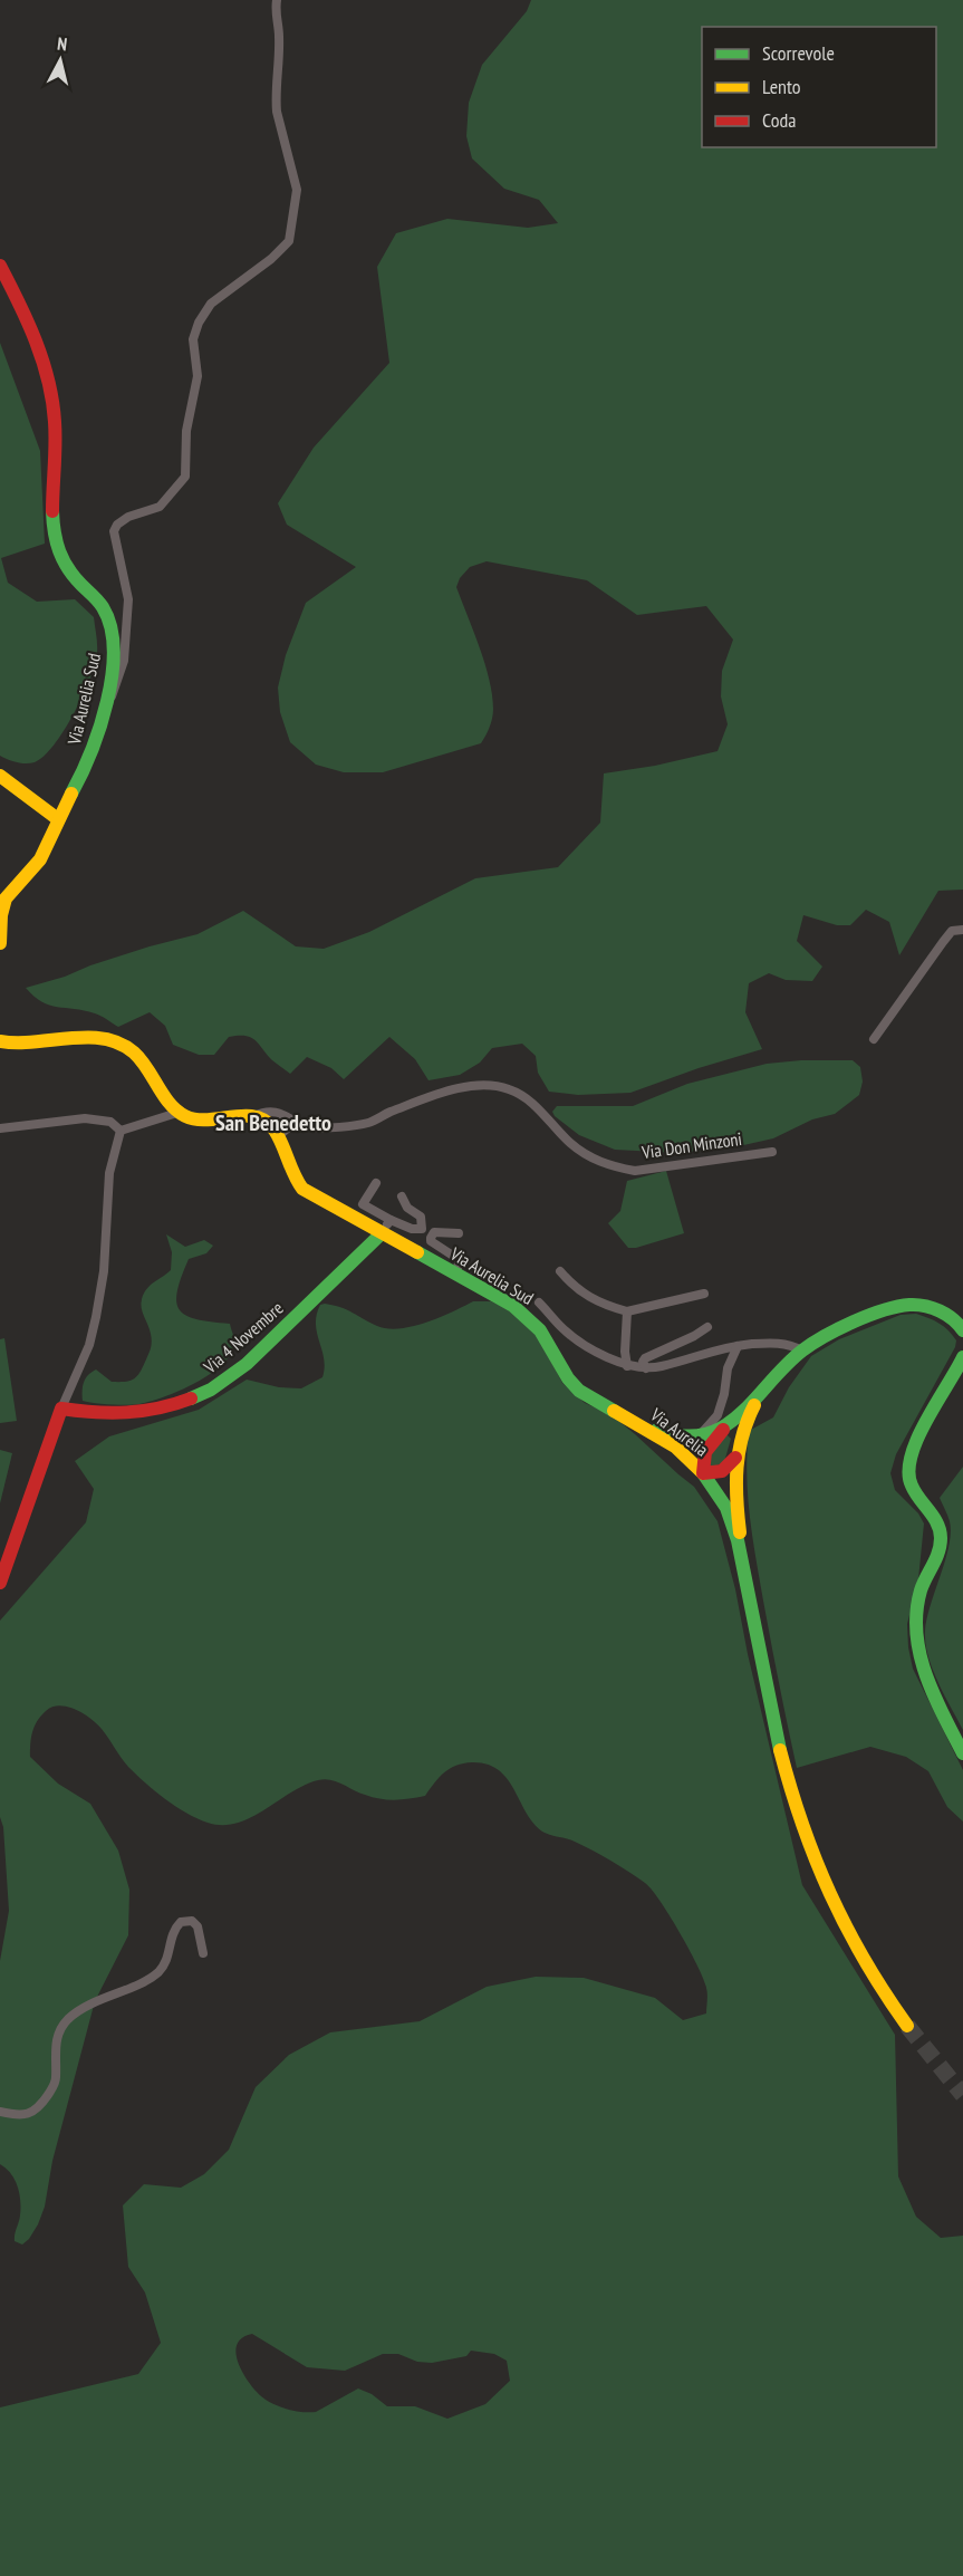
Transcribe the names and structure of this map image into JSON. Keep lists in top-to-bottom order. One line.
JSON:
{"streets":{"main road":["Via Aurelia Sud","Via 4 Novembre","Via Aurelia"],"street":["Via Don Minzoni"]},"crossings":[["Via Aurelia Sud","Via Don Minzoni"],["Via Aurelia Sud","Via 4 Novembre"],["Via Aurelia Sud","Via Aurelia"]],"districts":["San Benedetto"],"legend":["Scorrevole","Lento","Coda"],"north":"top"}
